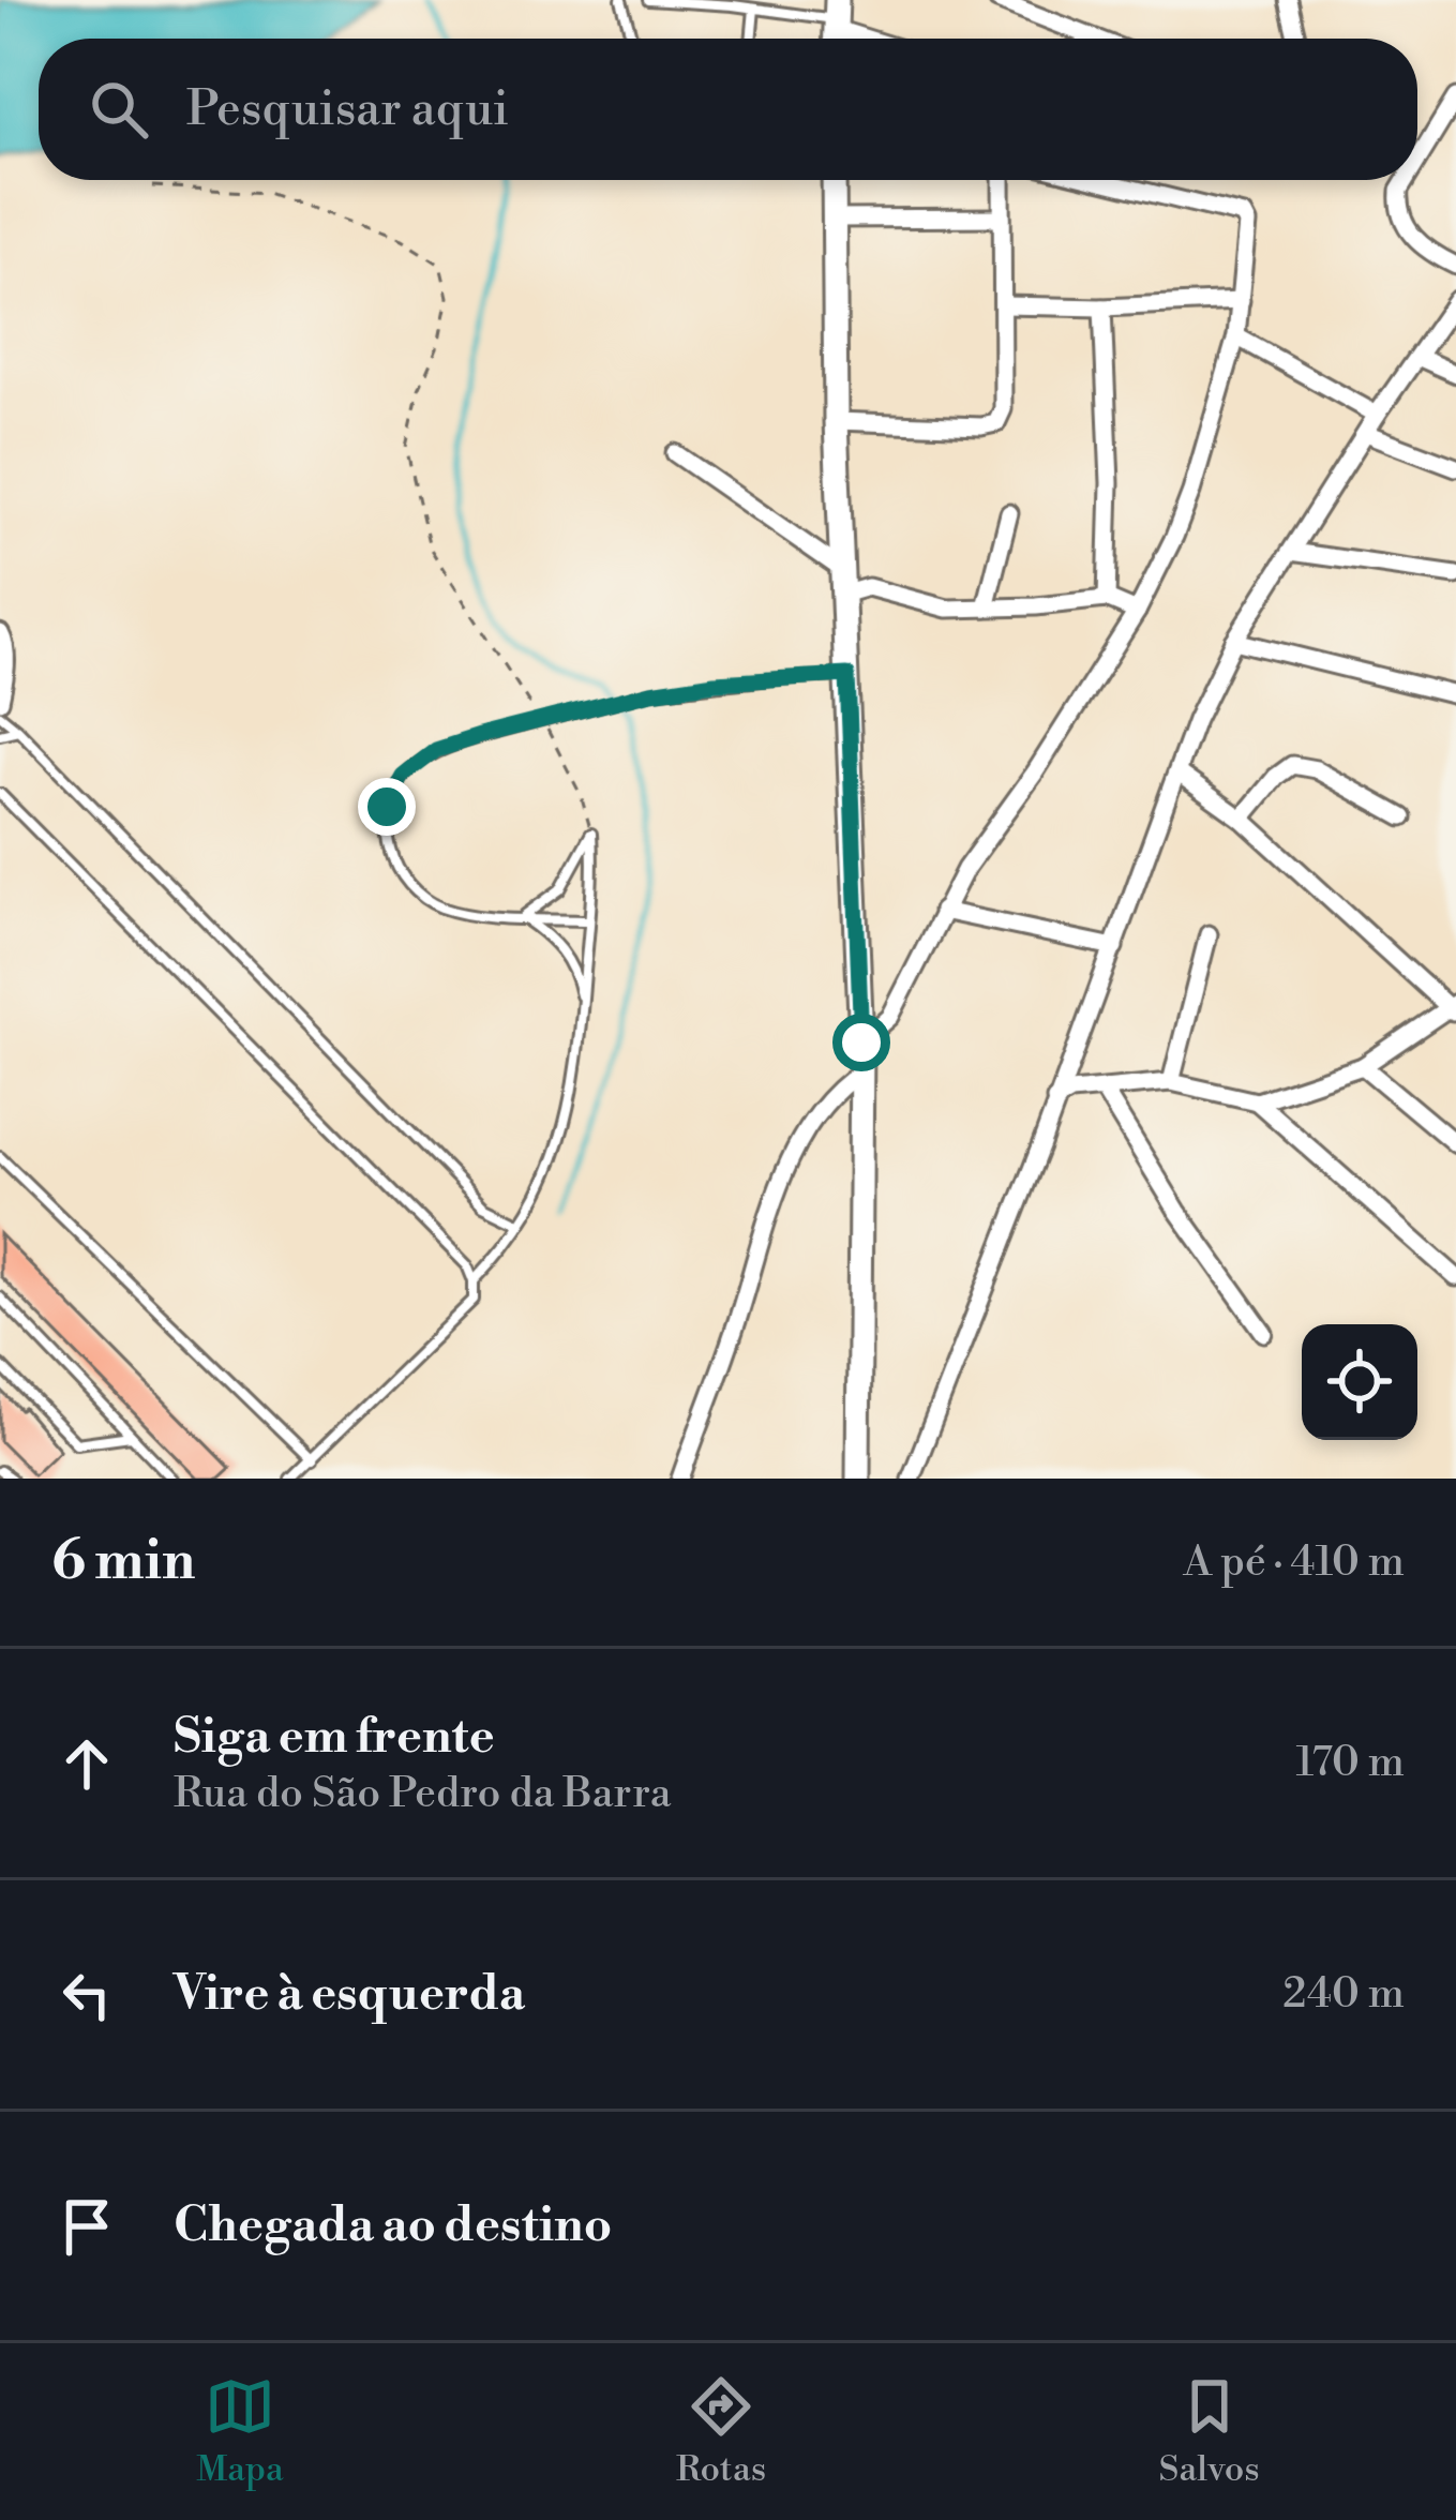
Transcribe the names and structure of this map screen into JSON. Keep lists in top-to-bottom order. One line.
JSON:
{"page":{"search":"Pesquisar aqui","heading":["6 min","A pé · 410 m"],"list":[["Siga em frente","Rua do São Pedro da Barra","170 m"],["Vire à esquerda","240 m"],"Chegada ao destino"],"nav":["Mapa","Rotas","Salvos"]}}
